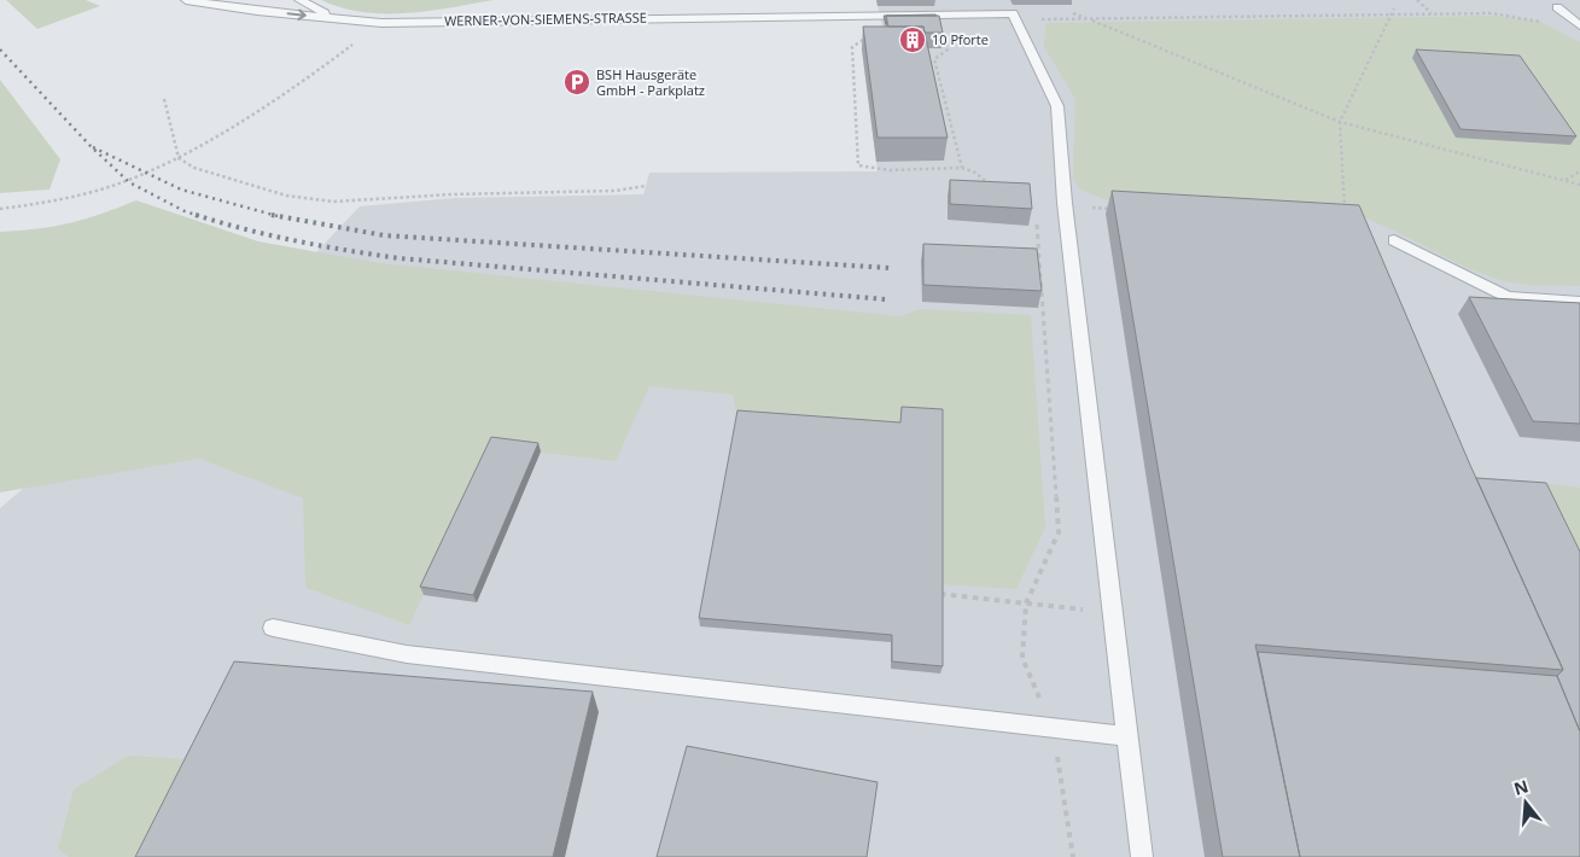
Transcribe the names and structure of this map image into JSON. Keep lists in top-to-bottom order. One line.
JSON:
{"streets":{"lane":["WERNER-VON-SIEMENS-STRASSE"]},"places":{"building":["10 Pforte"],"parking":["BSH Hausgeräte GmbH - Parkplatz"]},"north":"top"}
